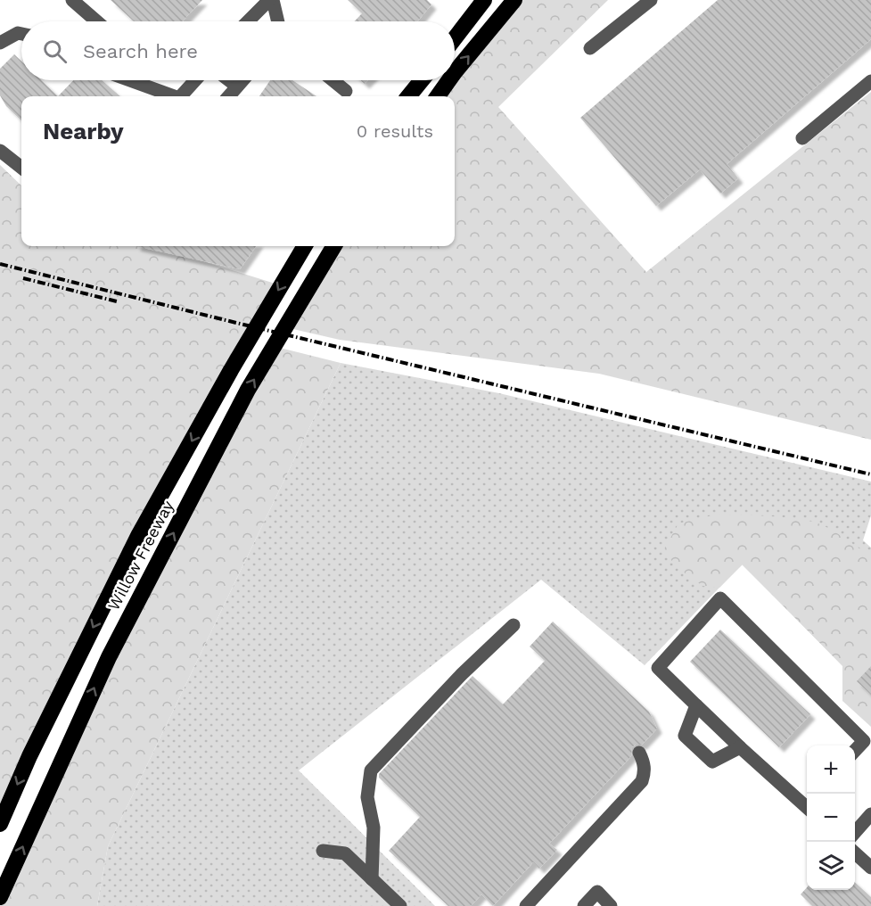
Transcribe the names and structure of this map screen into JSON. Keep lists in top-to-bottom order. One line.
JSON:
{"streets":{"highway":["Willow Freeway"]},"page":{"search":"Search here","heading":["Nearby","0 results"],"map_buttons":["+","−"]}}
